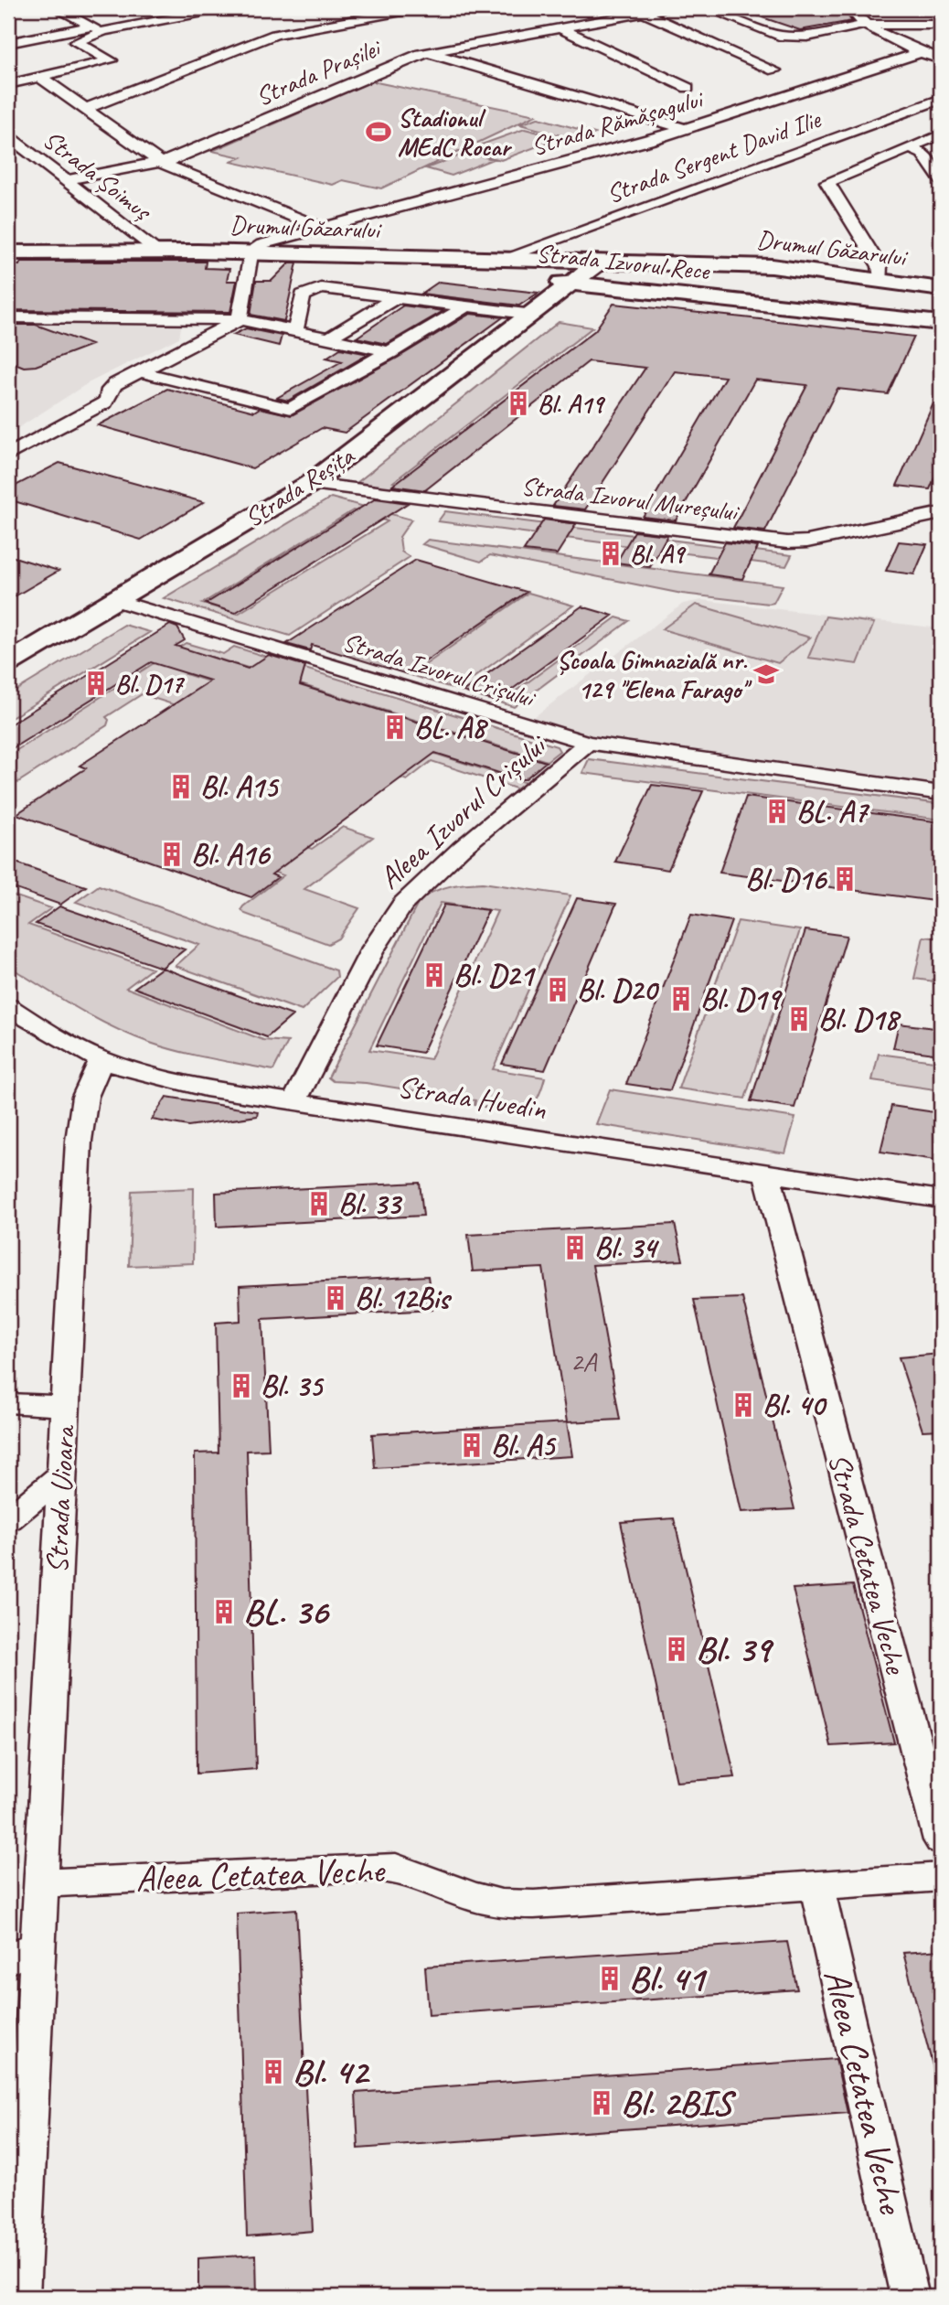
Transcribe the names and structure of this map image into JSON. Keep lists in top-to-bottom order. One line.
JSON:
{"streets":{"street":["Strada Prașilei","Strada Rămășagului","Strada Sergent David Ilie","Strada Șoimuș","Drumul Găzarului","Strada Izvorul Rece","Strada Reșița","Strada Izvorul Mureșului","Strada Izvorul Crișului","Aleea Izvorul Crișului","Strada Huedin","Strada Uioara","Strada Cetatea Veche","Aleea Cetatea Veche"]},"crossings":[["Strada Prașilei","Strada Șoimuș"],["Strada Rămășagului","Drumul Găzarului"],["Strada Sergent David Ilie","Drumul Găzarului"],["Strada Șoimuș","Drumul Găzarului"],["Drumul Găzarului","Strada Izvorul Rece"],["Strada Izvorul Rece","Strada Reșița"],["Strada Reșița","Strada Izvorul Mureșului"],["Strada Reșița","Strada Izvorul Crișului"],["Strada Izvorul Crișului","Aleea Izvorul Crișului"],["Aleea Izvorul Crișului","Strada Huedin"],["Strada Huedin","Strada Uioara"],["Strada Huedin","Strada Cetatea Veche"],["Strada Uioara","Aleea Cetatea Veche"]],"places":{"sports":["Stadionul MEdC Rocar"],"building":["Bl. A19","Bl. A9","Bl. D17","BL. A8","Bl. A15","BL. A7","Bl. A16","Bl. D16","Bl. D21","Bl. D20","Bl. D19","Bl. D18","Bl. 33","Bl. 34","Bl. 12Bis","Bl. 35","Bl. 40","Bl. A5","BL. 36","Bl. 39","Bl. 41","Bl. 42","Bl. 2BIS"],"school or university":["Școala Gimnazială nr. 129 \"Elena Farago\""]},"house_numbers":["2A"]}
